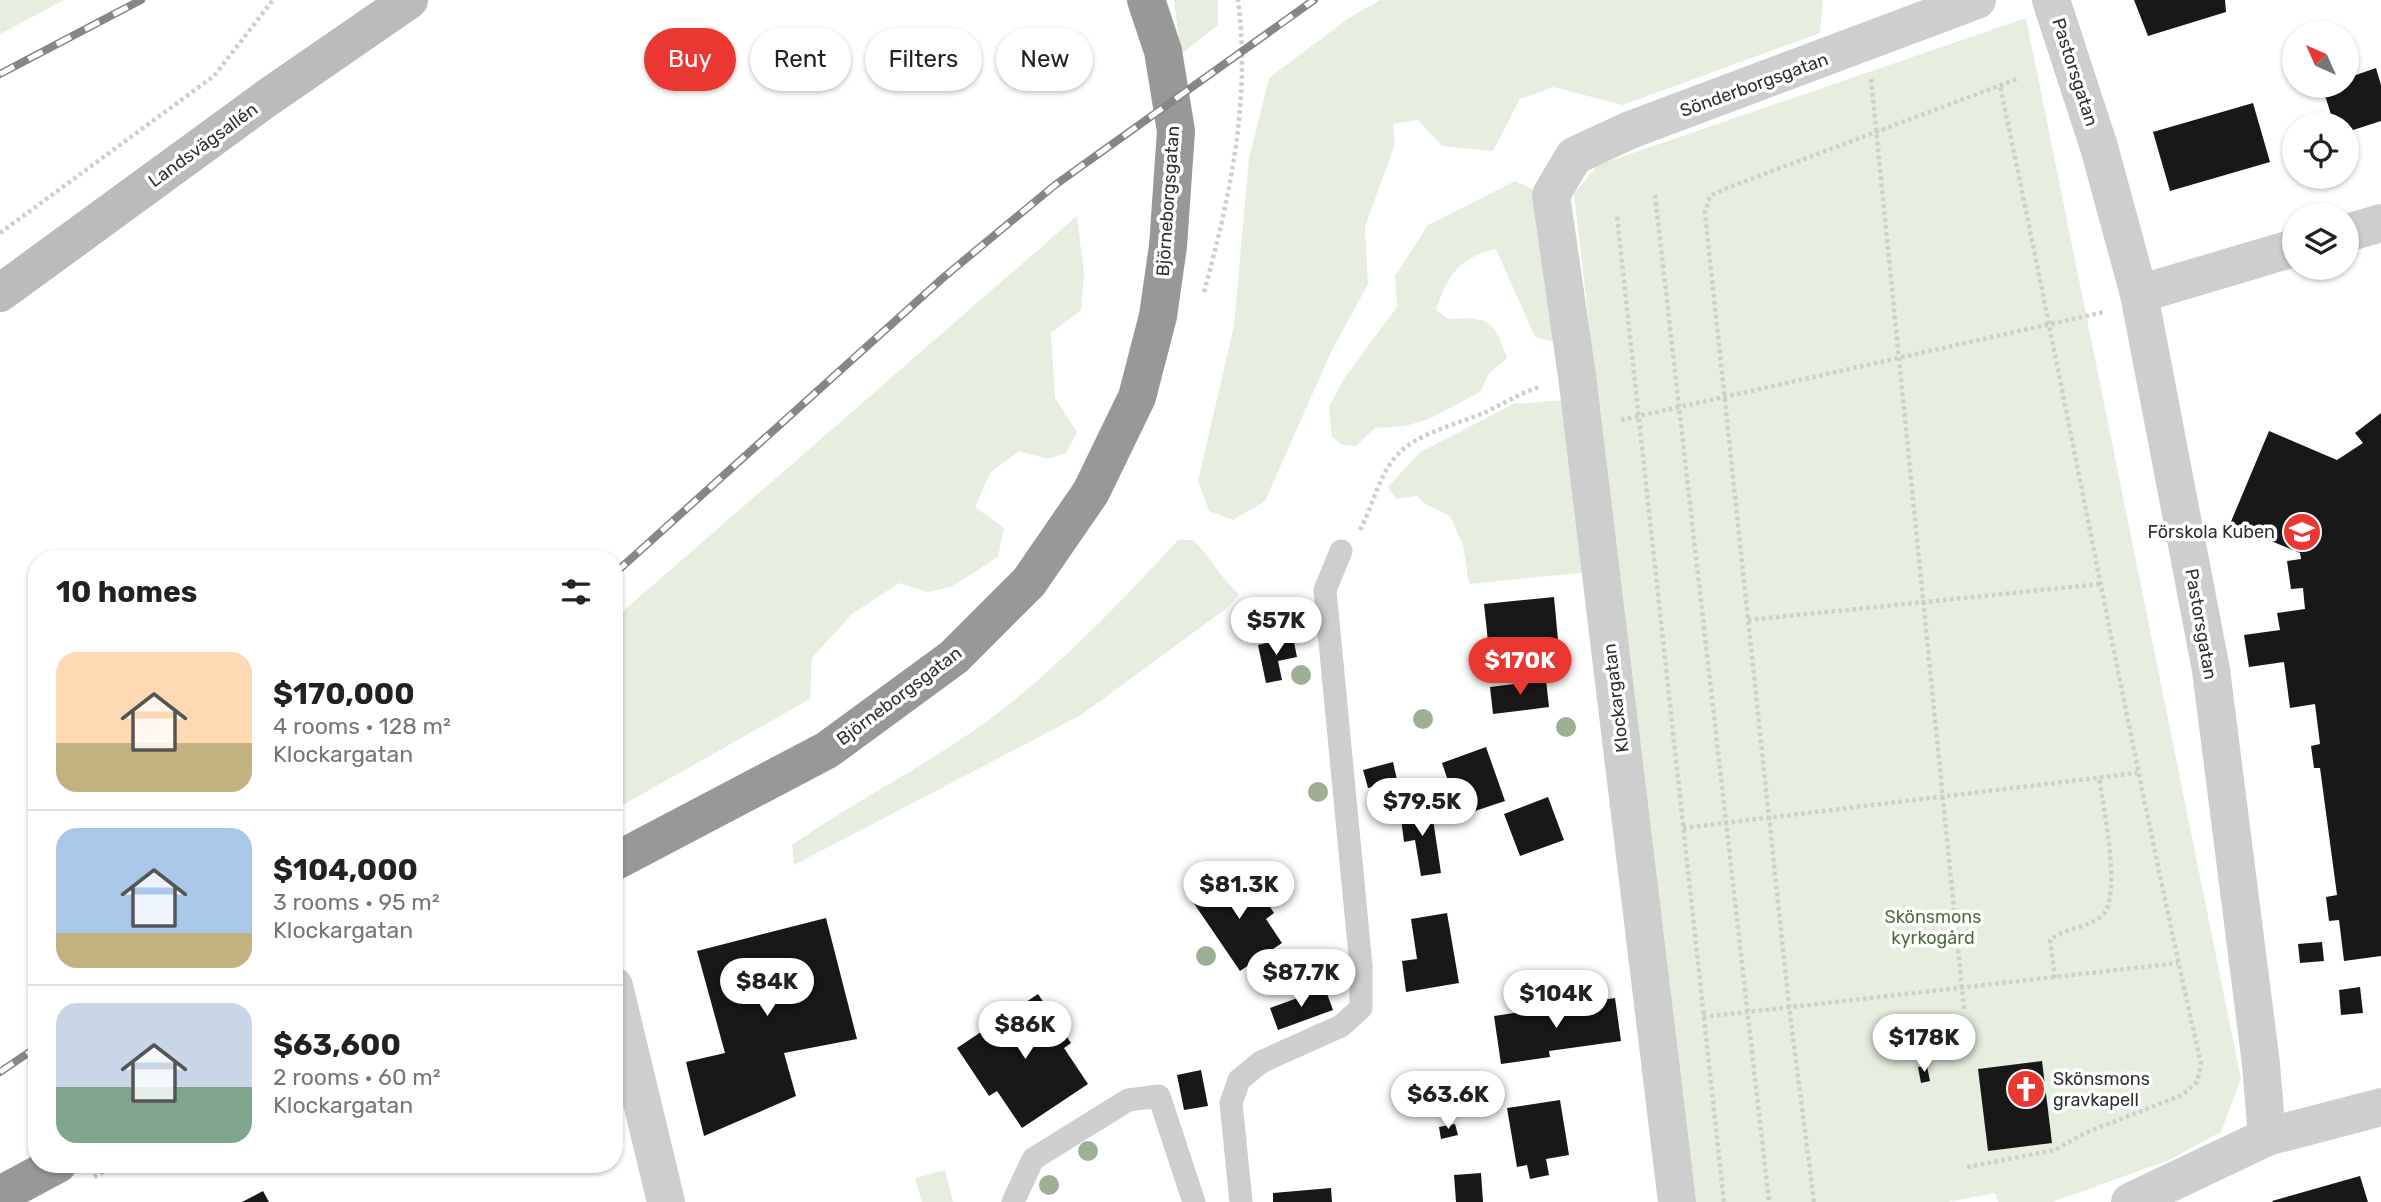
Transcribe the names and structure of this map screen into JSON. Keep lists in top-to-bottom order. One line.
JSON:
{"streets":{"highway":["Björneborgsgatan"],"main road":["Landsvägsallén"],"street":["Pastorsgatan","Sönderborgsgatan","Klockargatan"]},"crossings":[["Sönderborgsgatan","Klockargatan"]],"parks":["Skönsmons kyrkogård"],"places":{"school or university":["Förskola Kuben"],"church":["Skönsmons gravkapell"]},"north":"top left","page":{"chip":["Buy","Rent","Filters","New"],"heading":"10 homes","price":["$57K","$170K","$79.5K","$81.3K","$87.7K","$84K","$104K","$86K","$178K","$63.6K"],"list":[{"name":"$170,000","note":"4 rooms · 128 m² · Klockargatan"},{"name":"$104,000","note":"3 rooms · 95 m² · Klockargatan"},{"name":"$63,600","note":"2 rooms · 60 m² · Klockargatan"}]}}
